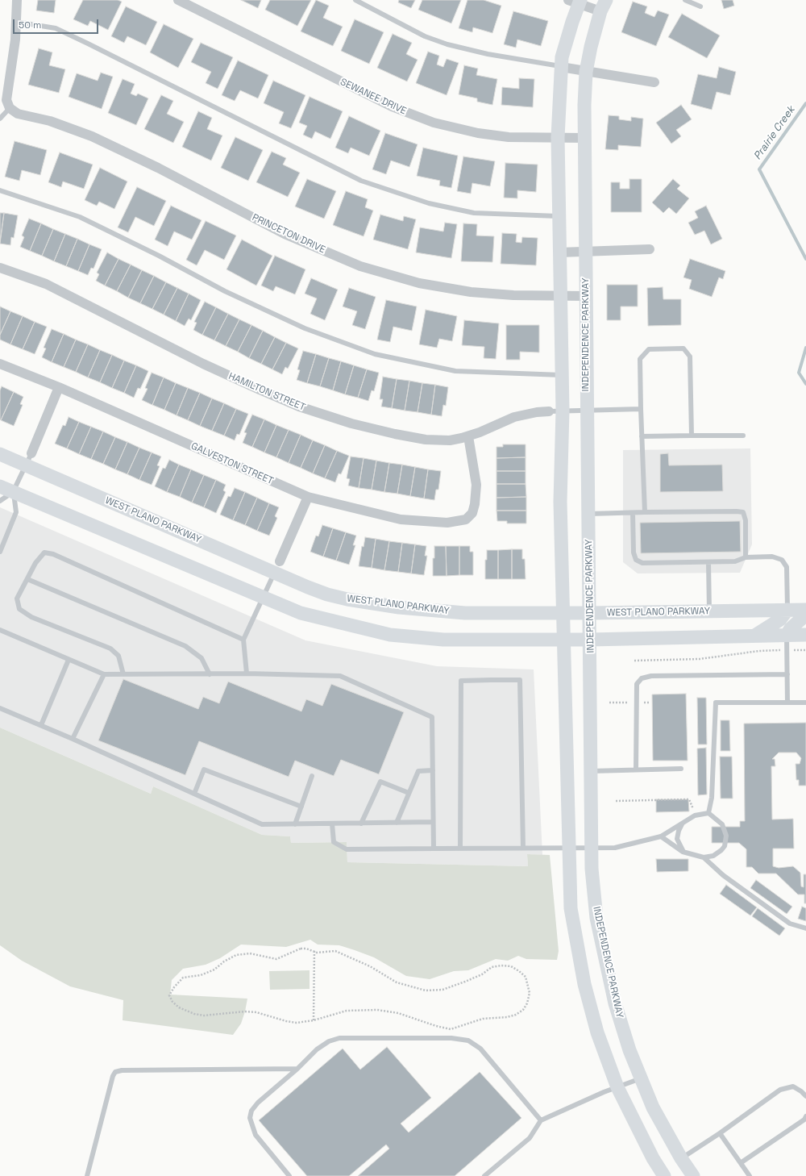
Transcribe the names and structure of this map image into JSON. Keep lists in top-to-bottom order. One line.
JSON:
{"streets":{"main road":["INDEPENDENCE PARKWAY","WEST PLANO PARKWAY"],"street":["SEWANEE DRIVE","PRINCETON DRIVE","HAMILTON STREET","GALVESTON STREET"]},"crossings":[["SEWANEE DRIVE","INDEPENDENCE PARKWAY"],["PRINCETON DRIVE","INDEPENDENCE PARKWAY"],["INDEPENDENCE PARKWAY","WEST PLANO PARKWAY"],["HAMILTON STREET","GALVESTON STREET"]],"water":["Prairie Creek"],"scale_bar":"50 m"}
